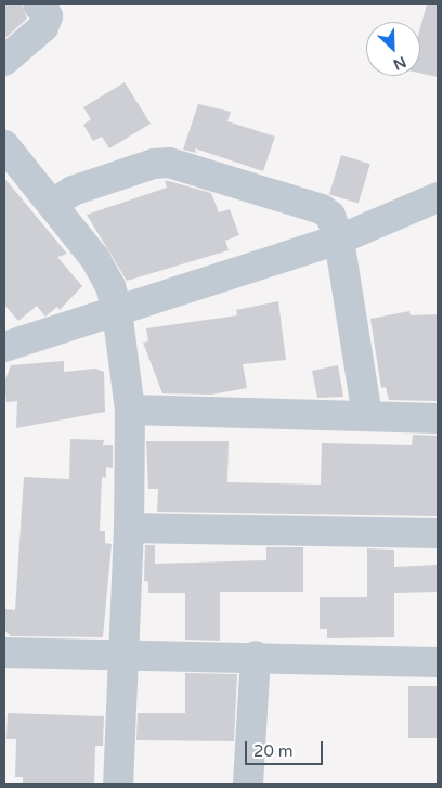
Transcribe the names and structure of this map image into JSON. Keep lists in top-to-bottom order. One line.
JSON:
{"scale_bar":"20 m","north":"bottom right"}
